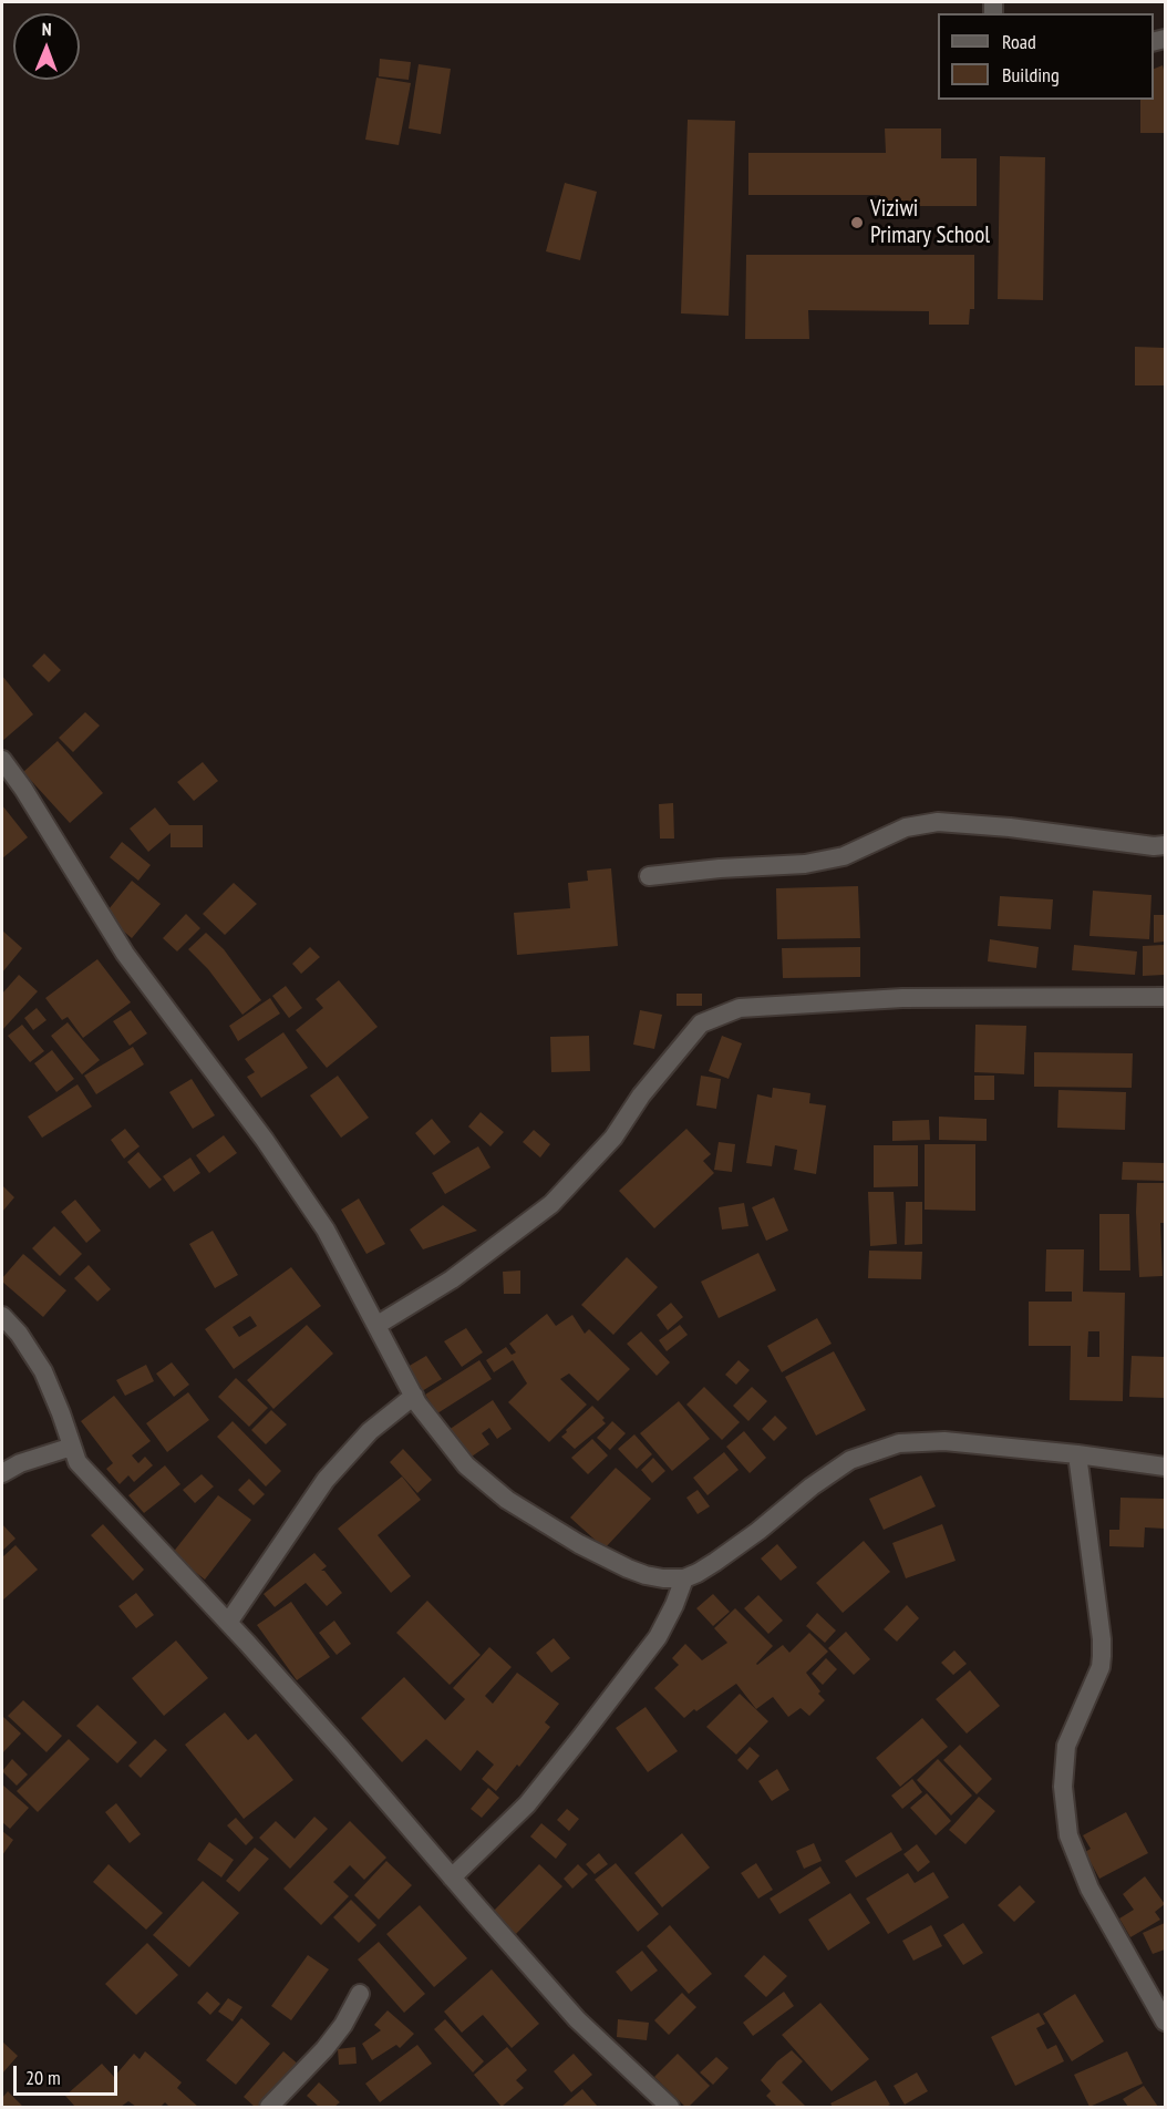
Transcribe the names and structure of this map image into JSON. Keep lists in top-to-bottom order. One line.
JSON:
{"places":["Viziwi Primary School"],"legend":["Road","Building"],"scale_bar":"20 m","north":"top"}
